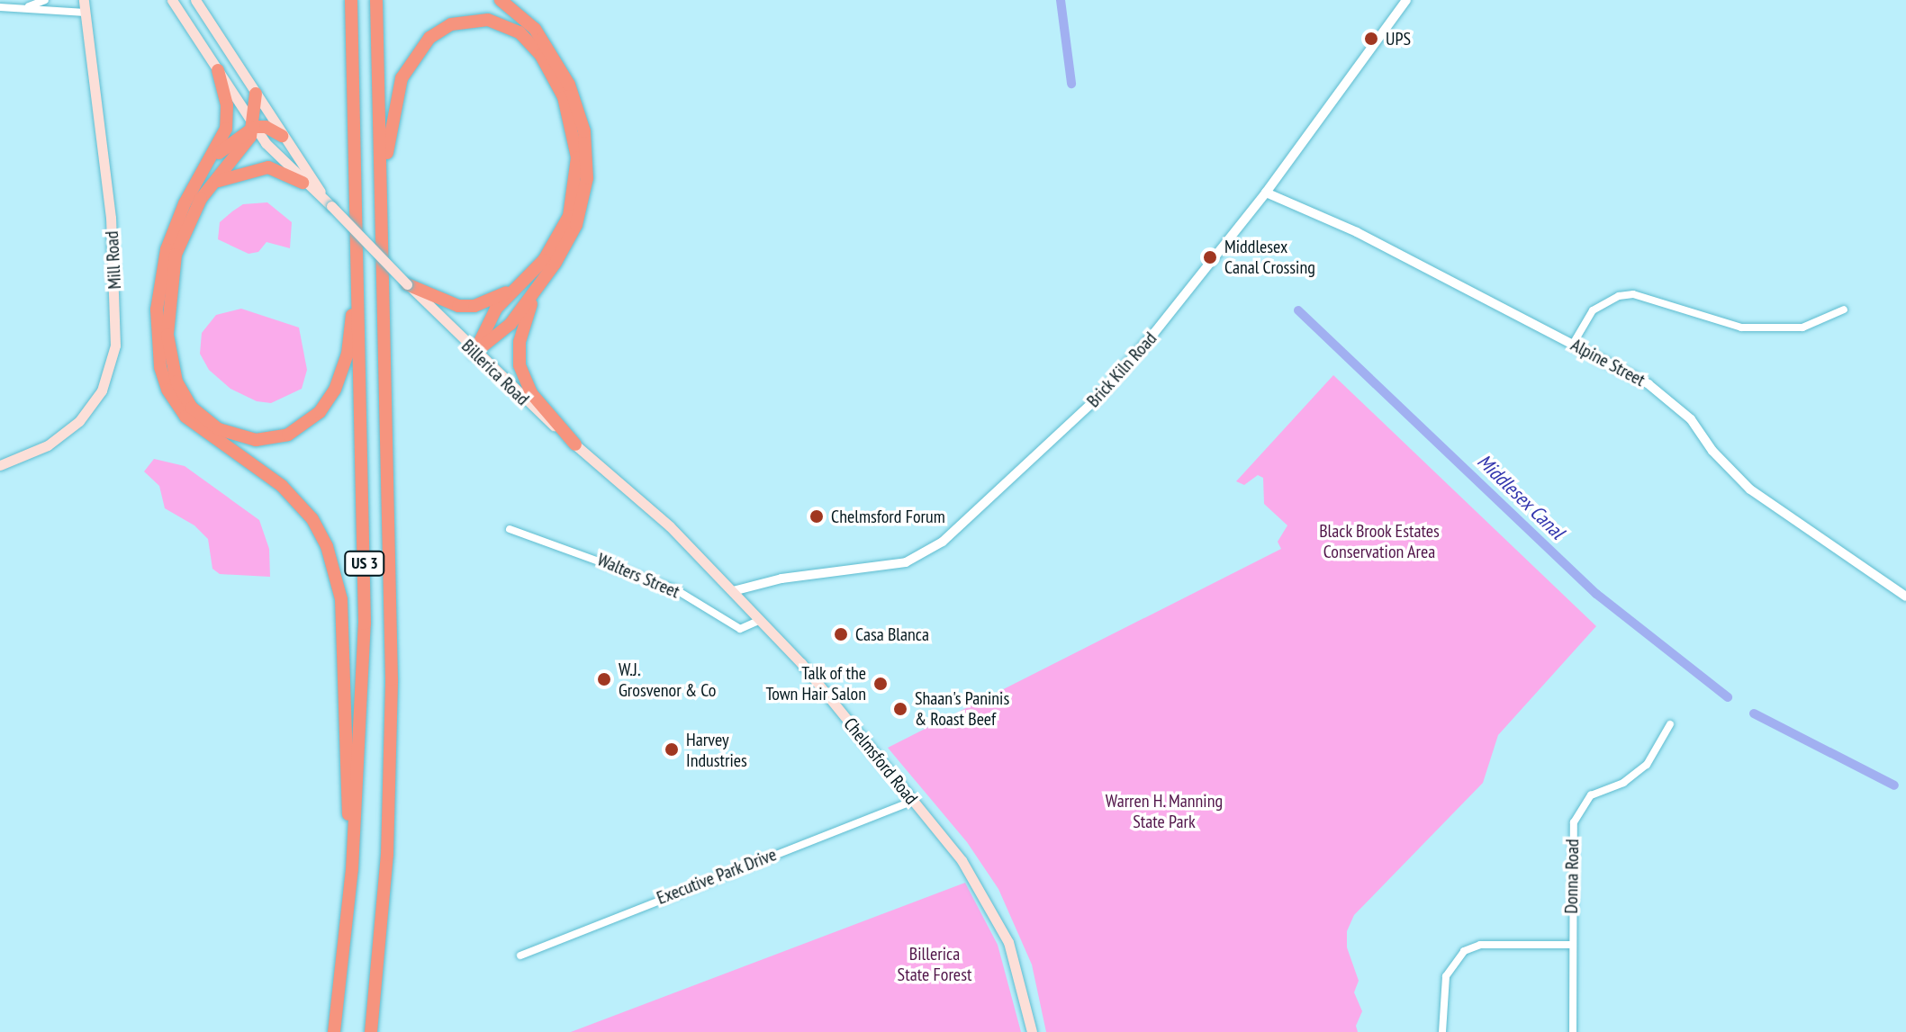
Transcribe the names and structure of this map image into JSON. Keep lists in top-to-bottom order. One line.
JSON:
{"streets":{"highway":["US 3"],"main road":["Mill Road","Billerica Road","Chelmsford Road"],"street":["Alpine Street","Brick Kiln Road","Walters Street","Executive Park Drive","Donna Road"]},"crossings":[["Alpine Street","Brick Kiln Road"],["Brick Kiln Road","Chelmsford Road"],["Billerica Road","Chelmsford Road"],["Walters Street","Chelmsford Road"],["Chelmsford Road","Executive Park Drive"]],"water":["Middlesex Canal"],"parks":["Black Brook Estates Conservation Area","Warren H. Manning State Park","Billerica State Forest"],"places":["UPS","Middlesex Canal Crossing","Chelmsford Forum","Casa Blanca","W.J. Grosvenor & Co","Talk of the Town Hair Salon","Shaan's Paninis & Roast Beef","Harvey Industries"]}
